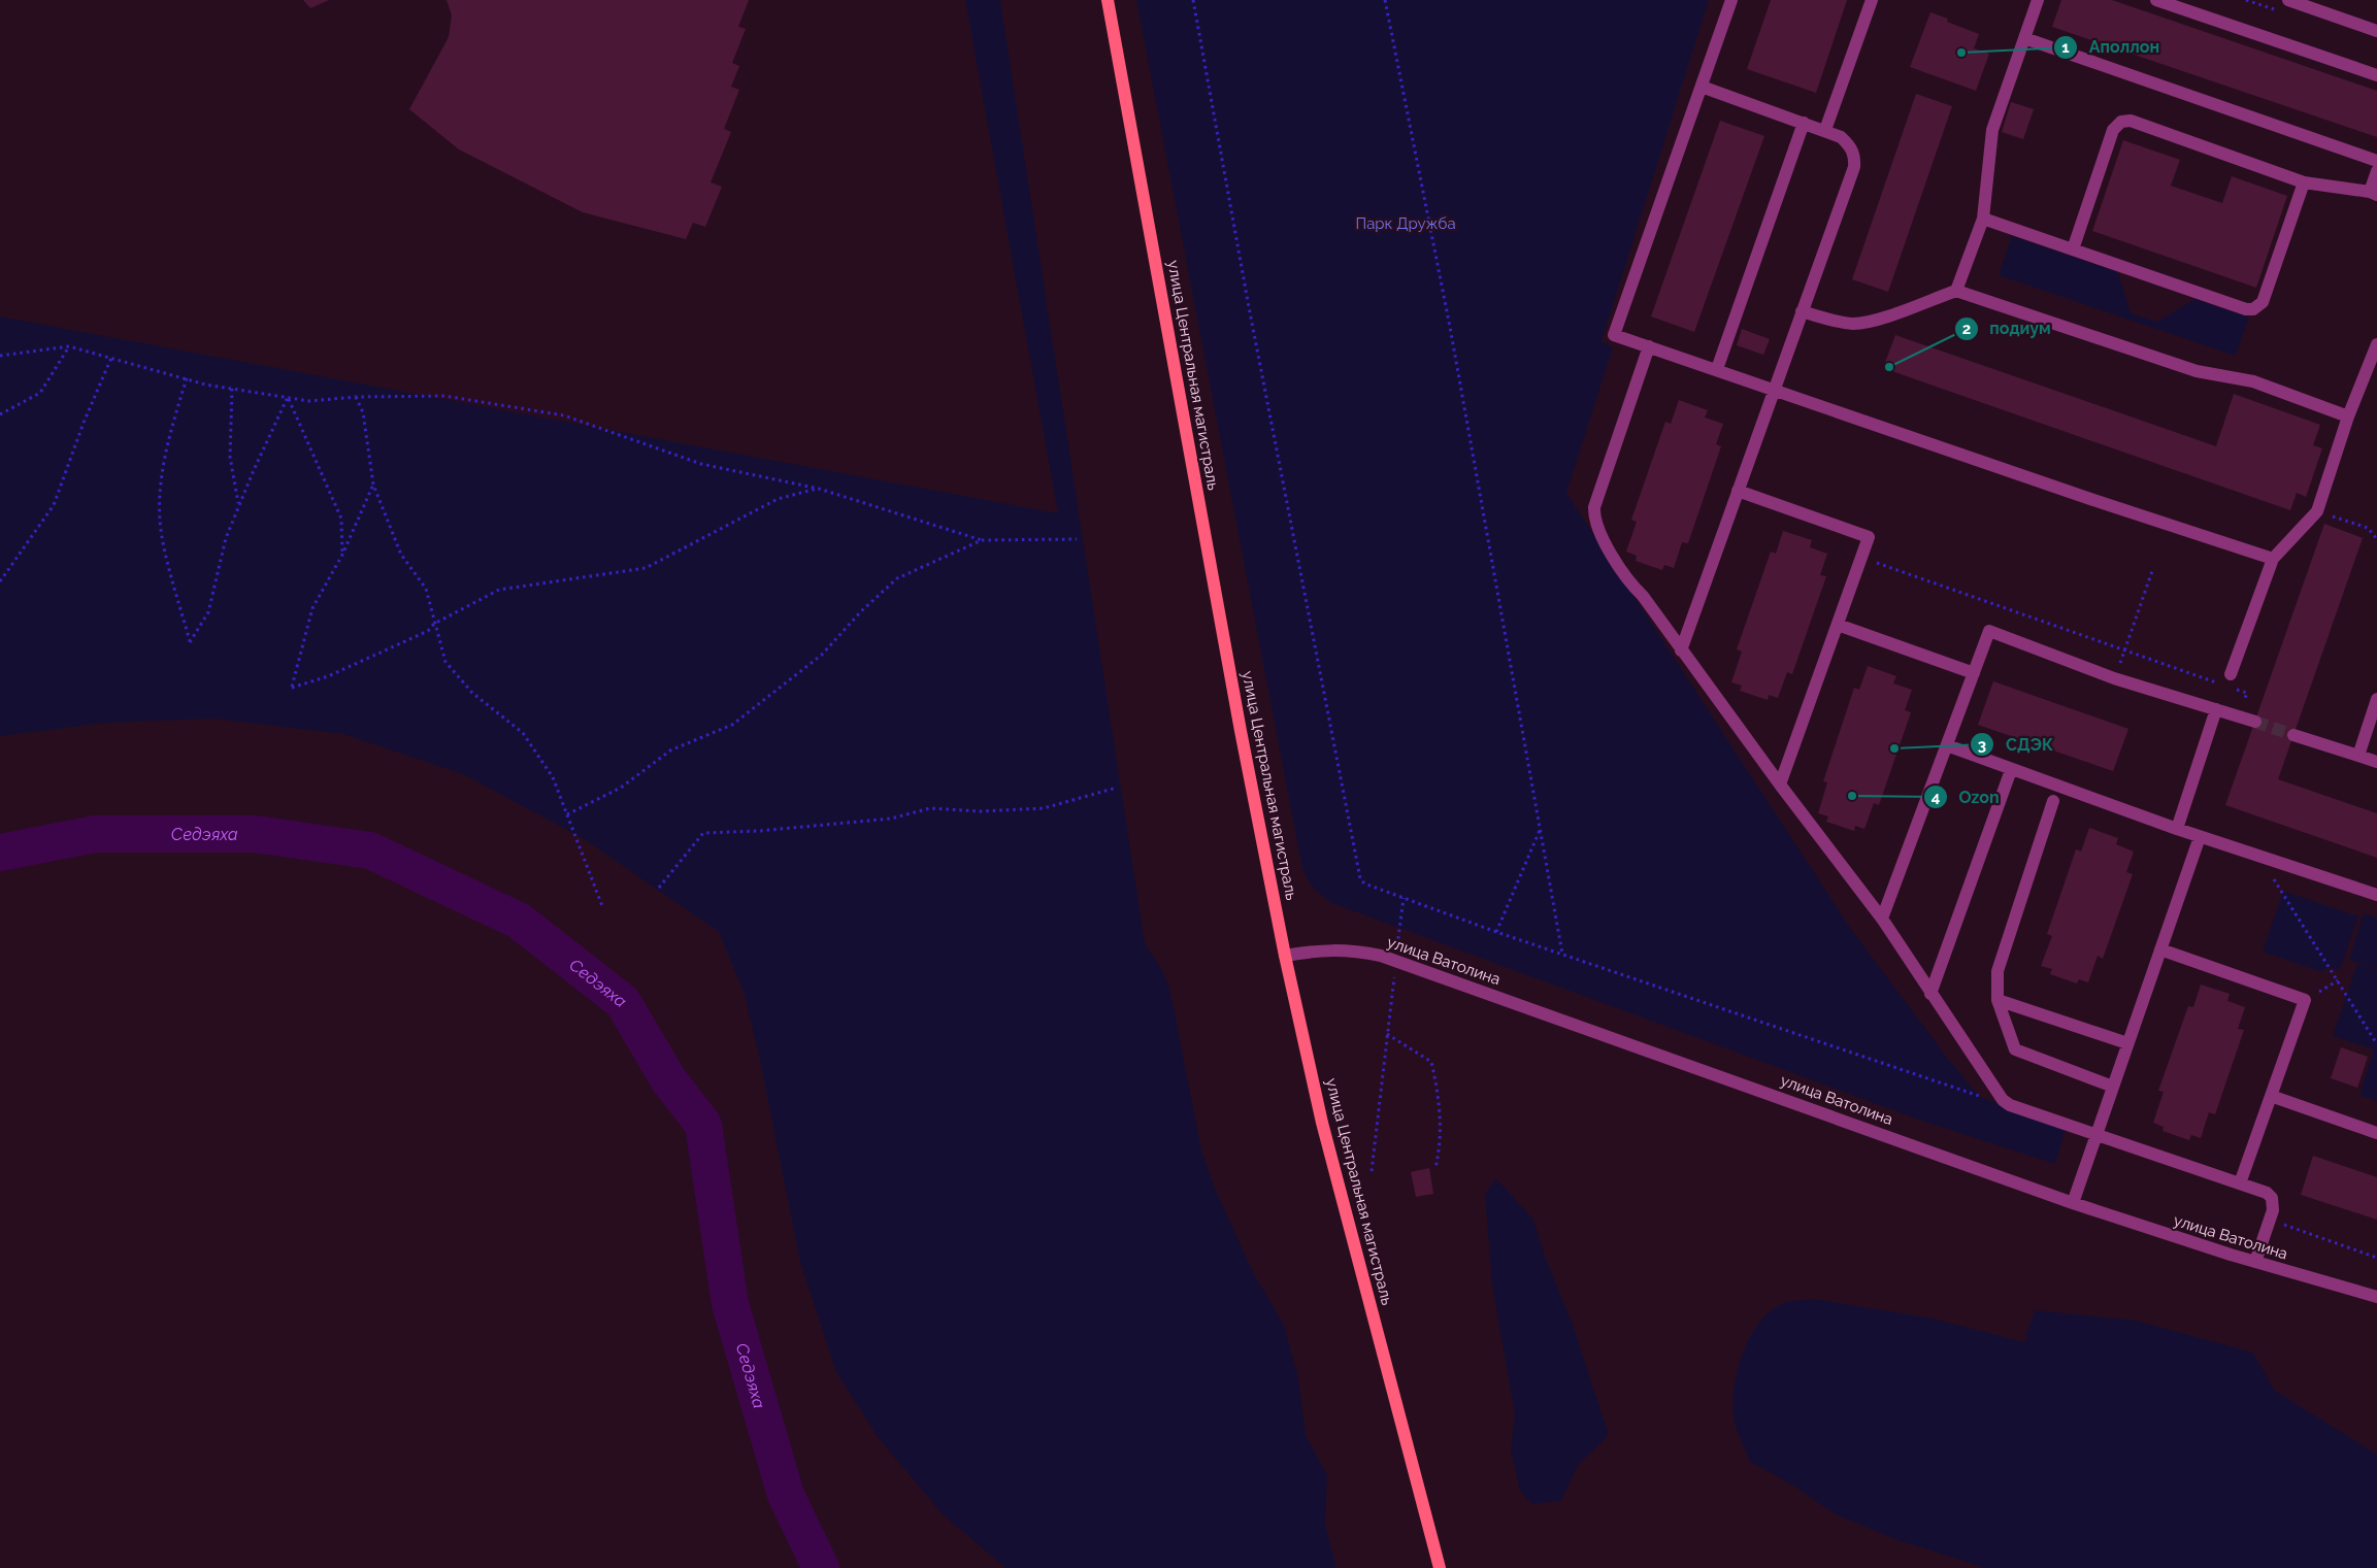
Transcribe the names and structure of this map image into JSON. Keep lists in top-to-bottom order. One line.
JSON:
{"streets":{"main road":["улица Центральная магистраль"],"street":["улица Ватолина"]},"crossings":[["улица Центральная магистраль","улица Ватолина"]],"water":["Седэяха"],"parks":["Парк Дружба"],"places":["Аполлон","подиум","СДЭК","Ozon"]}
